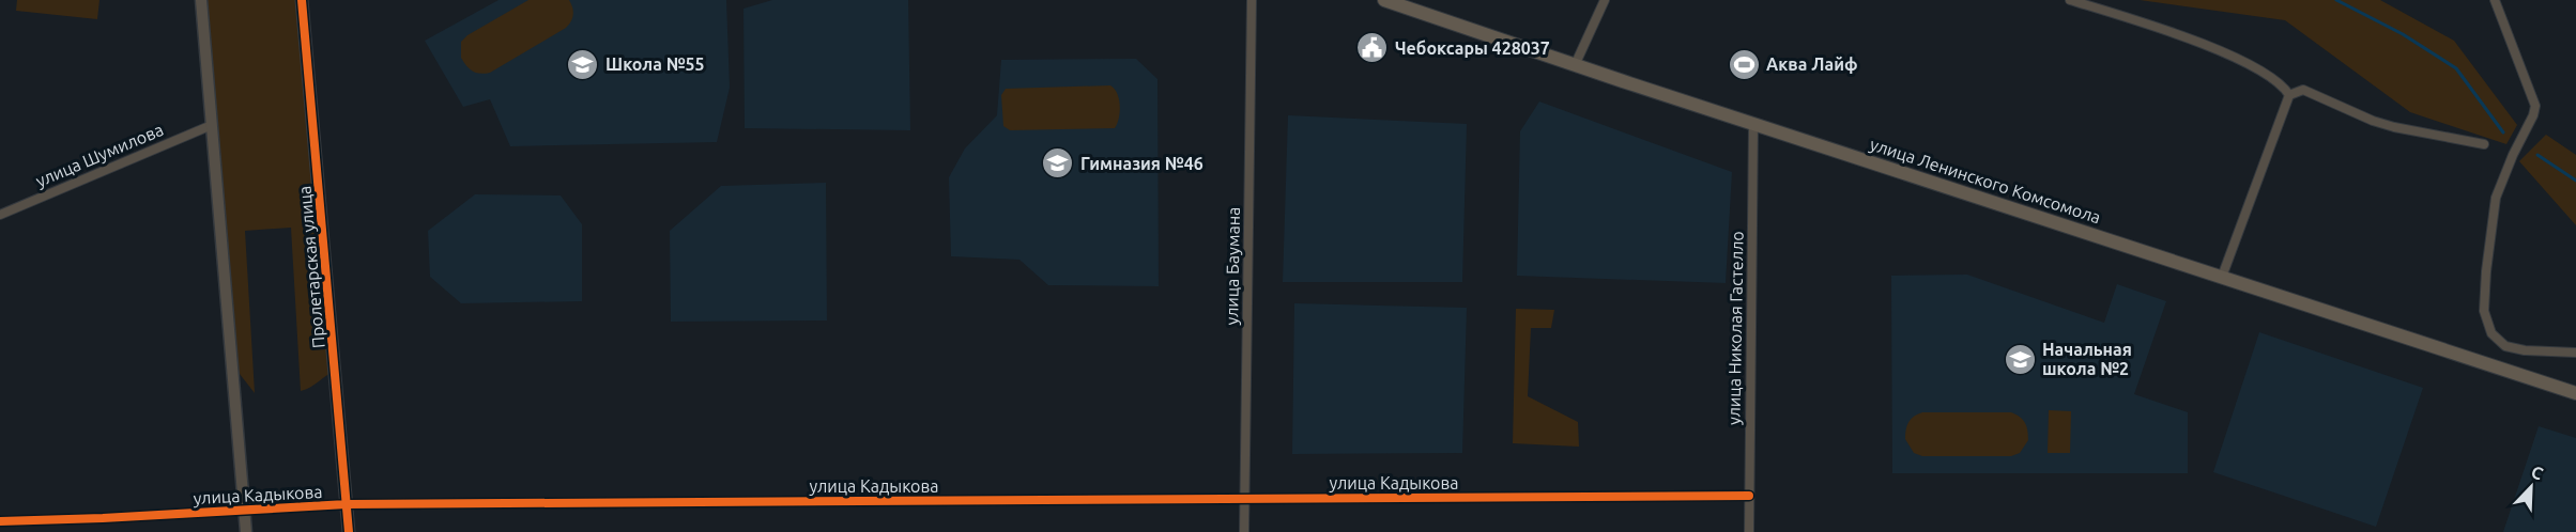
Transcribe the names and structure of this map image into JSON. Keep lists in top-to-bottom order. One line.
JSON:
{"streets":{"main road":["улица Ленинского Комсомола"],"street":["улица Шумилова","улица Баумана","Пролетарская улица","улица Николая Гастелло","улица Кадыкова"]},"crossings":[["улица Ленинского Комсомола","улица Николая Гастелло"],["улица Баумана","улица Кадыкова"],["Пролетарская улица","улица Кадыкова"],["улица Николая Гастелло","улица Кадыкова"]],"places":{"public building":["Чебоксары 428037"],"school or university":["Школа №55","Гимназия №46","Начальная школа №2"],"sports":["Аква Лайф"]},"north":"top right"}
